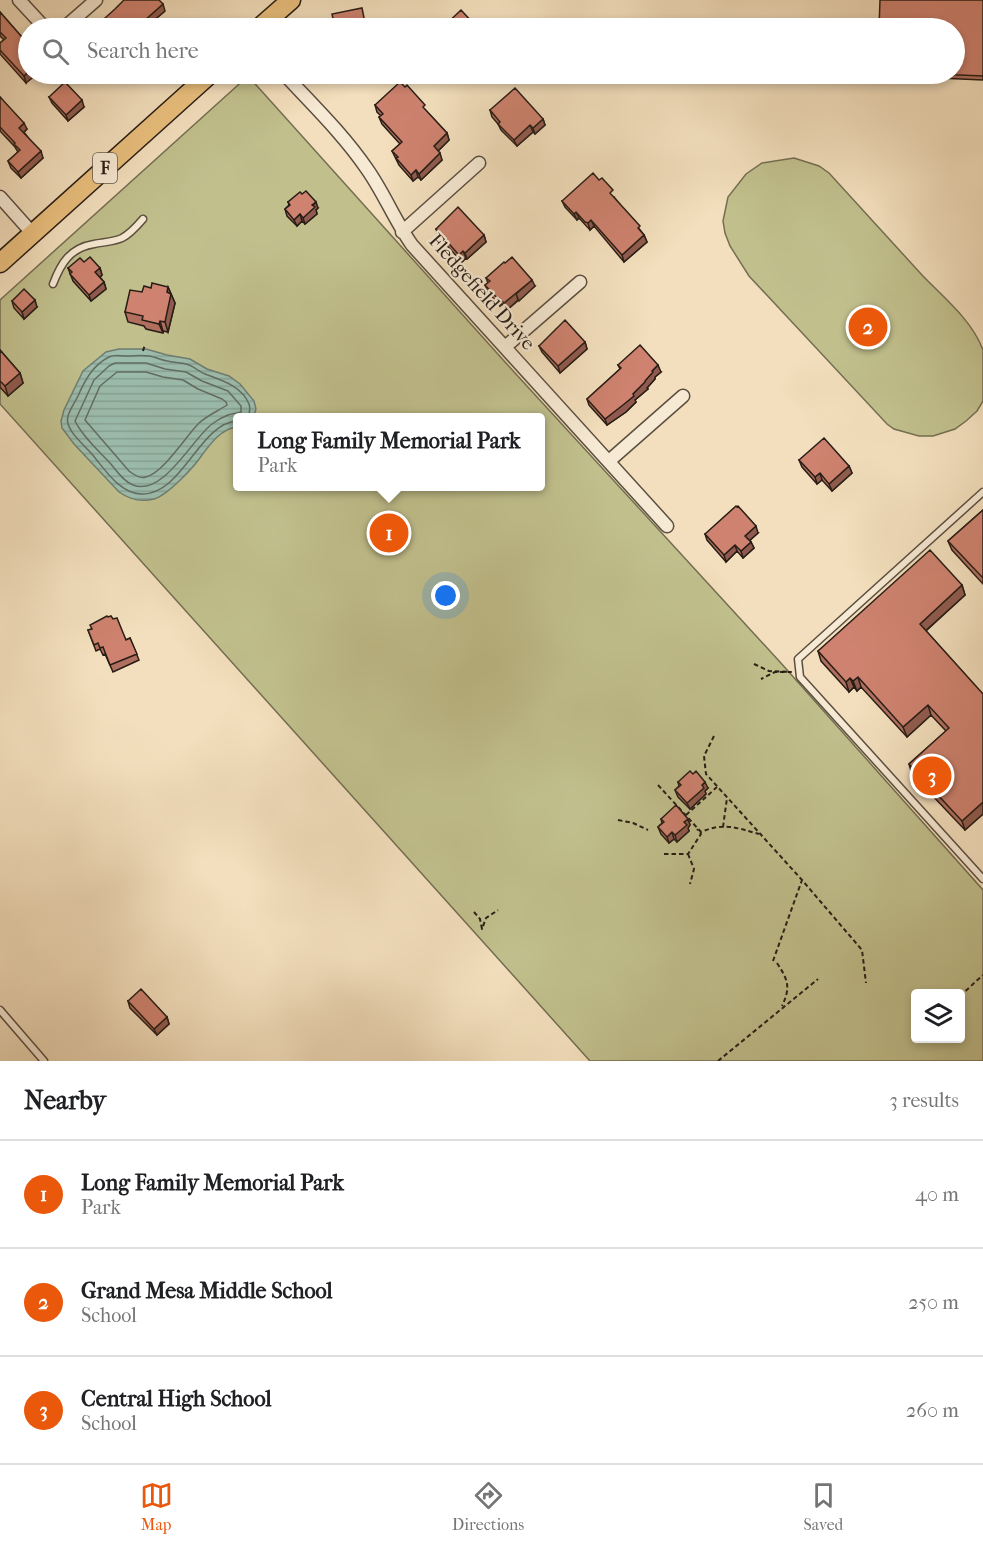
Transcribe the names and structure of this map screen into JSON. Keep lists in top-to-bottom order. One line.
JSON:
{"streets":{"main road":["F"],"street":["Fledgefield Drive"]},"page":{"search":"Search here","pins":["2","1","3"],"popup":["Long Family Memorial Park","Park"],"heading":["Nearby","3 results"],"list":[{"mark":"1","name":"Long Family Memorial Park","note":"Park","value":"40 m"},{"mark":"2","name":"Grand Mesa Middle School","note":"School","value":"250 m"},{"mark":"3","name":"Central High School","note":"School","value":"260 m"}],"nav":["Map","Directions","Saved"]}}
